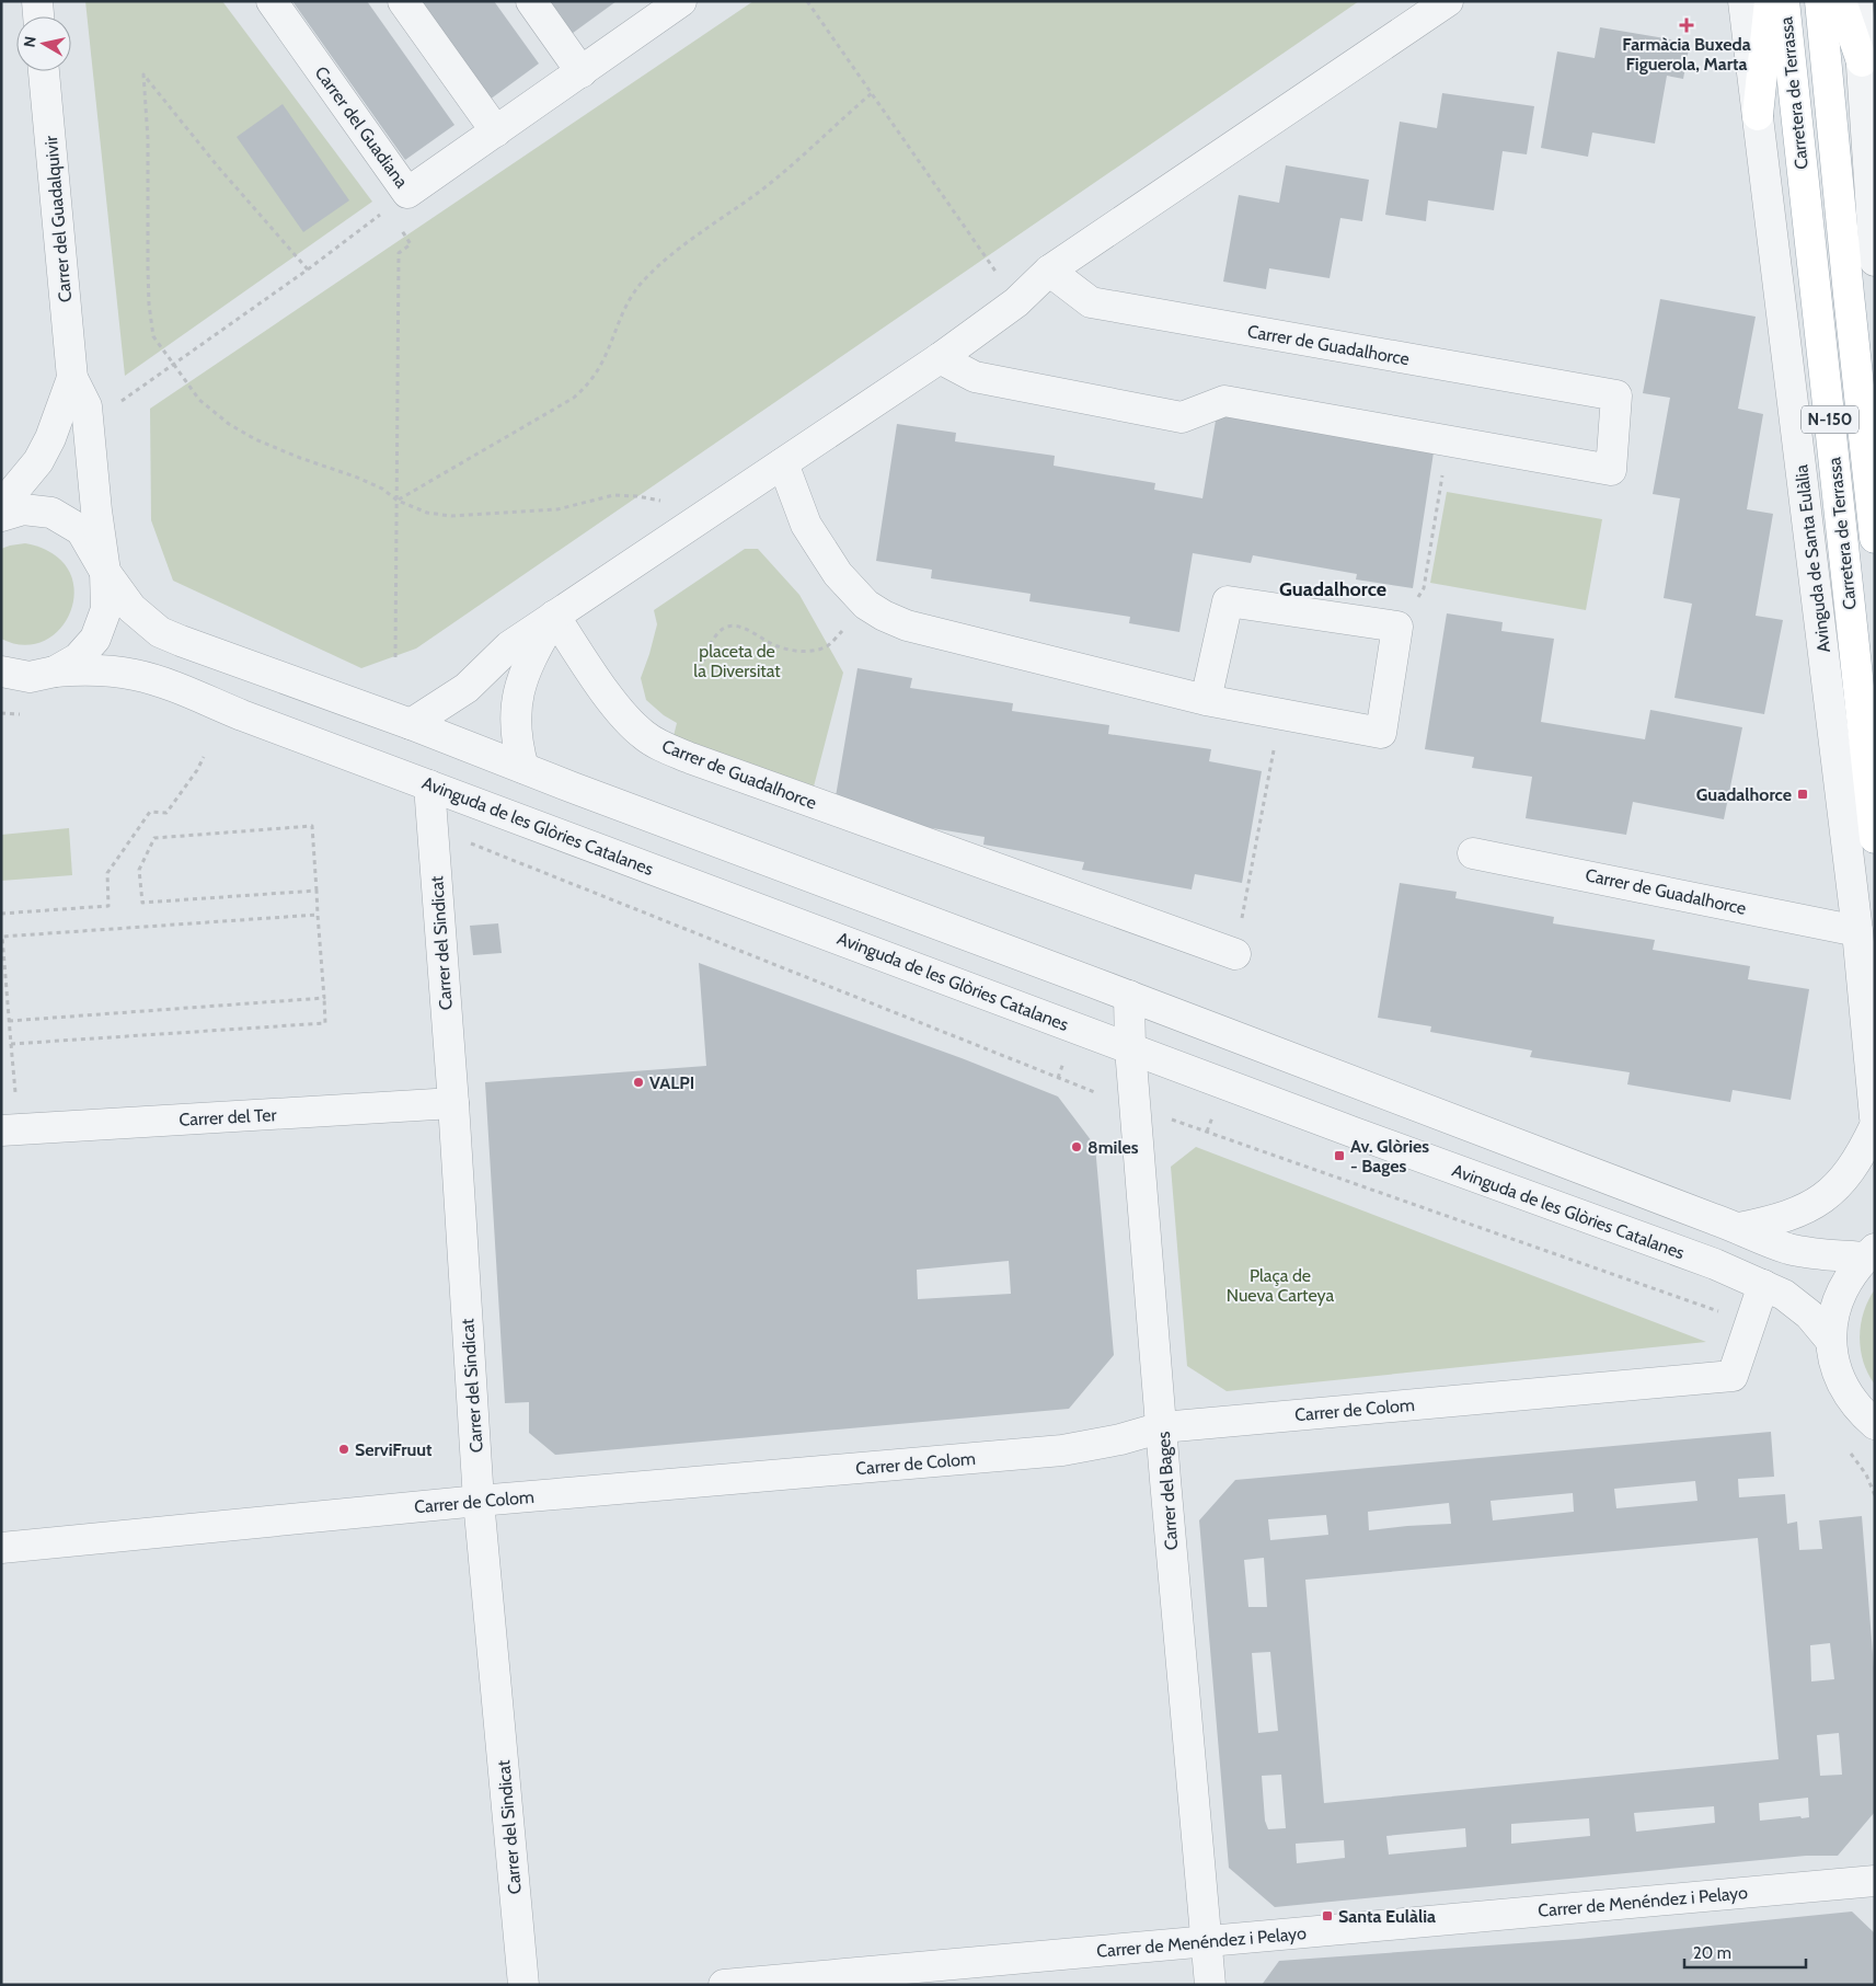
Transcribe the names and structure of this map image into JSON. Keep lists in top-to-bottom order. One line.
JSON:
{"streets":{"main road":["Carretera de Terrassa","N-150"],"street":["Carrer del Guadiana","Carrer del Guadalquivir","Carrer de Guadalhorce","Avinguda de Santa Eulàlia","Avinguda de les Glòries Catalanes","Carrer del Sindicat","Carrer del Ter","Carrer de Colom","Carrer del Bages","Carrer de Menéndez i Pelayo"]},"crossings":[["Carrer del Guadalquivir","Avinguda de les Glòries Catalanes"],["Carrer de Guadalhorce","Avinguda de Santa Eulàlia"],["Avinguda de les Glòries Catalanes","Carrer del Sindicat"],["Avinguda de les Glòries Catalanes","Carrer de Colom"],["Avinguda de les Glòries Catalanes","Carrer del Bages"],["Carrer del Sindicat","Carrer del Ter"],["Carrer del Sindicat","Carrer de Colom"],["Carrer de Colom","Carrer del Bages"],["Carrer del Bages","Carrer de Menéndez i Pelayo"]],"districts":["Guadalhorce"],"parks":["placeta de la Diversitat","Plaça de Nueva Carteya"],"places":{"health":["Farmàcia Buxeda Figuerola, Marta"],"transit":["Guadalhorce","Av. Glòries - Bages","Santa Eulàlia"],"other":["VALPI","8miles","ServiFruut"]},"scale_bar":"20 m","north":"left"}
